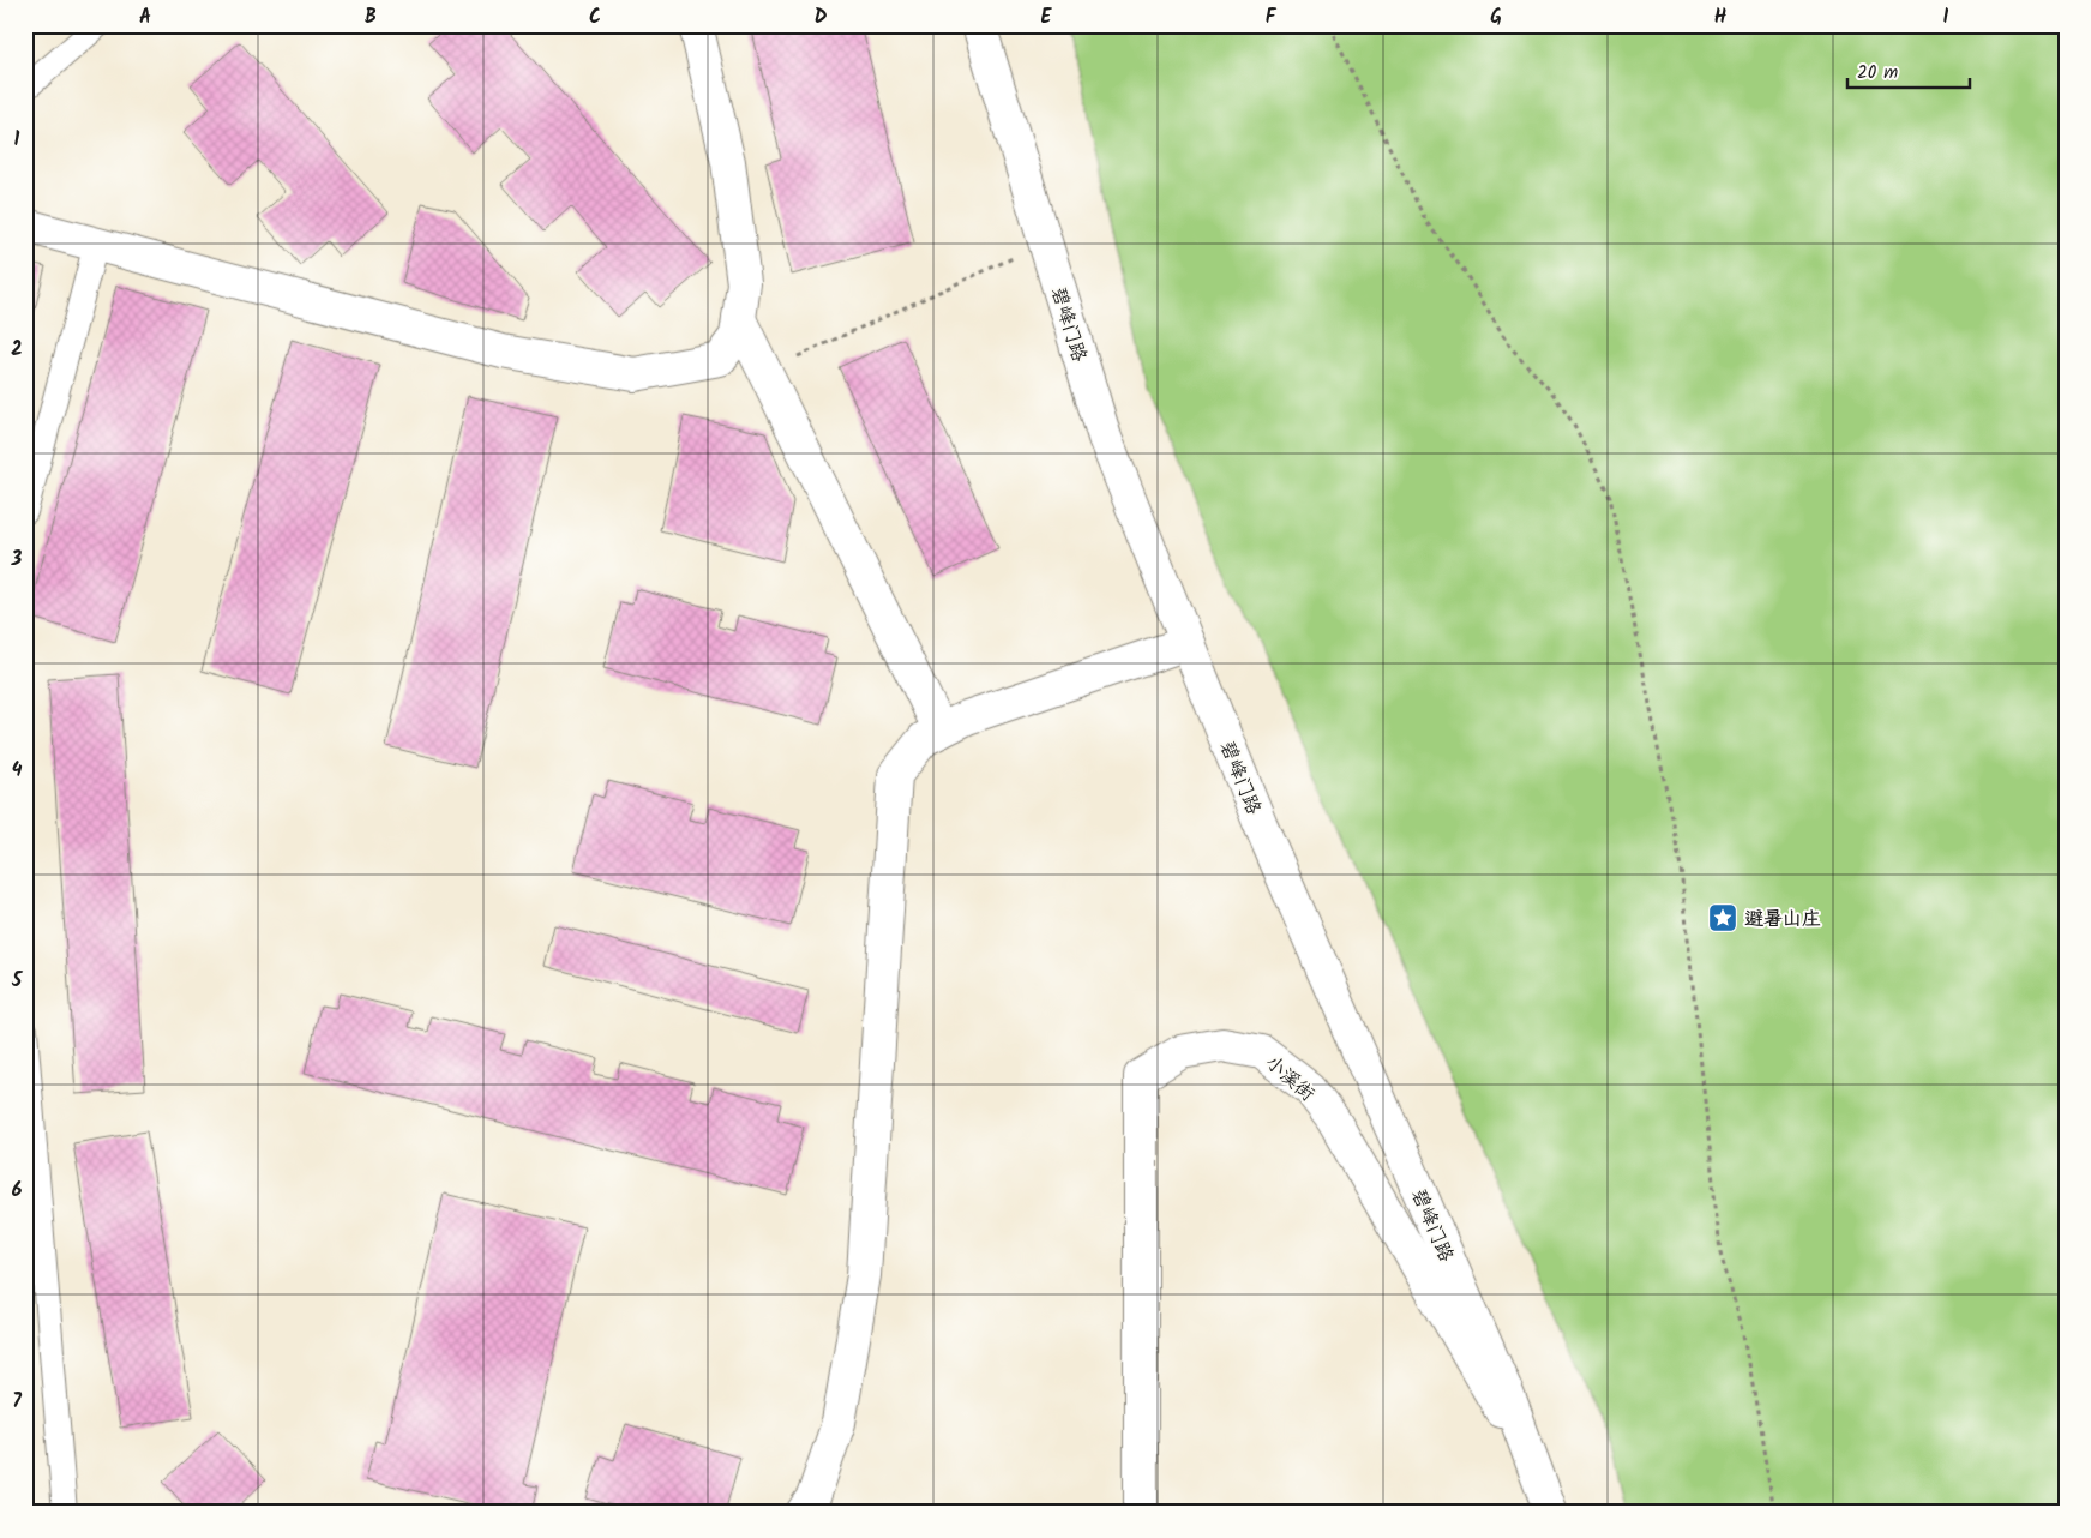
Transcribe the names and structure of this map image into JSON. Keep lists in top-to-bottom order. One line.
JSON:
{"streets":{"street":["碧峰门路","小溪街"]},"crossings":[["碧峰门路","小溪街"]],"places":{"place":["避暑山庄"]},"scale_bar":"20 m","grid":{"columns":["A","B","C","D","E","F","G","H","I"],"rows":["1","2","3","4","5","6","7"]}}
